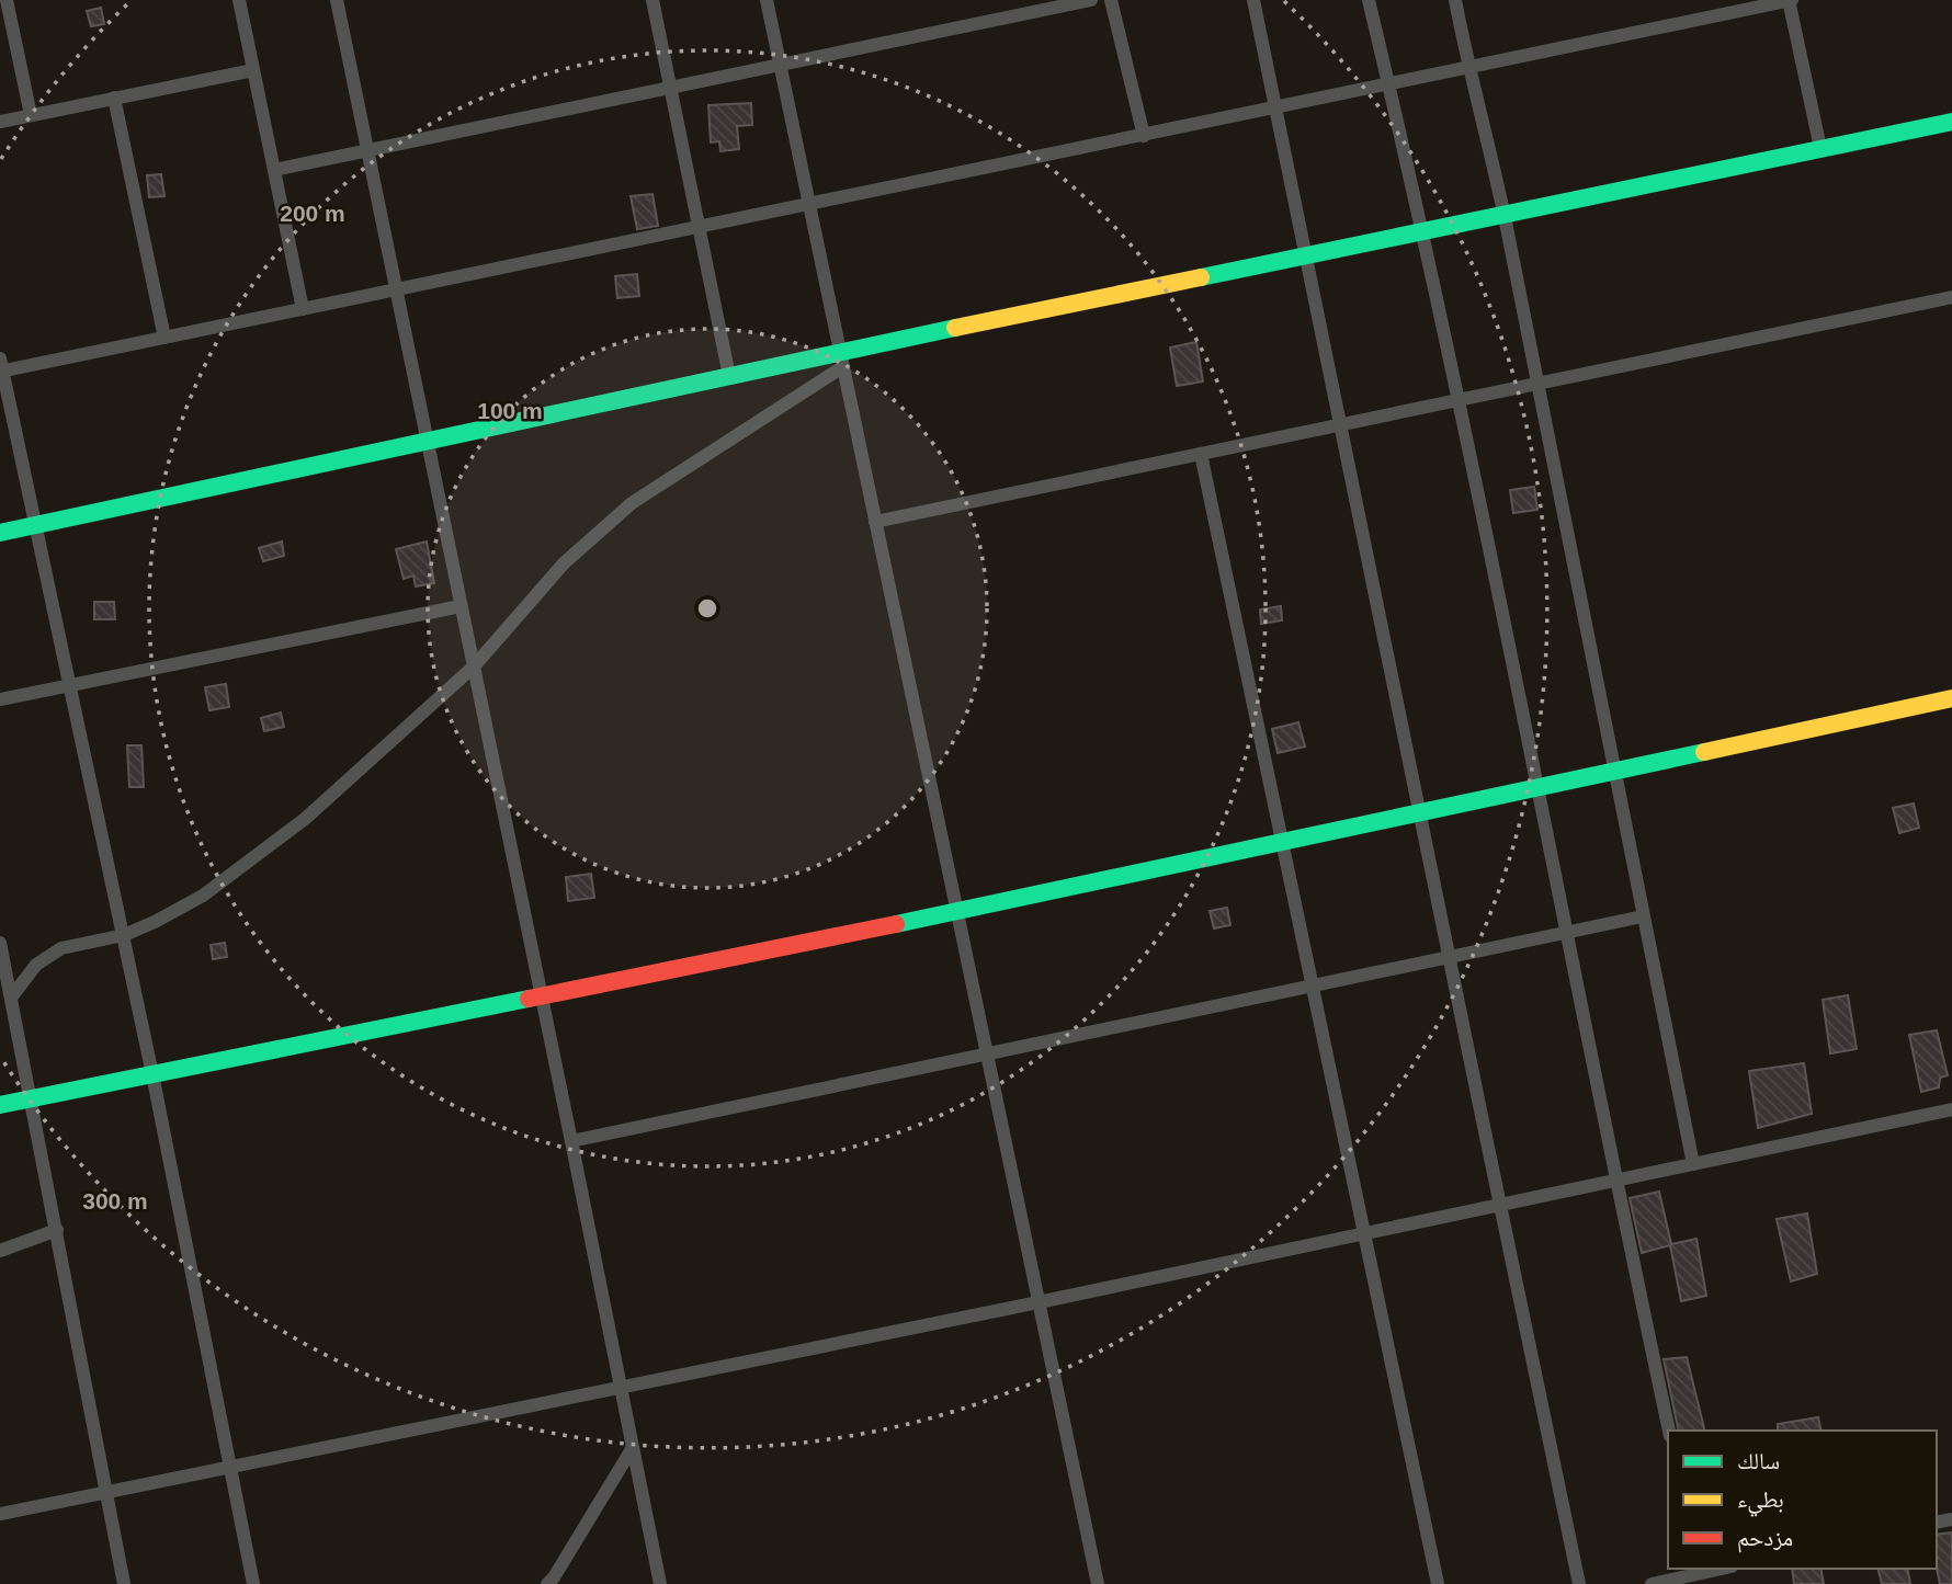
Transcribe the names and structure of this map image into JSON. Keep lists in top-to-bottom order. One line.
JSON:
{"legend":["سالك","بطيء","مزدحم"],"rings":["200 m","100 m","300 m"]}
